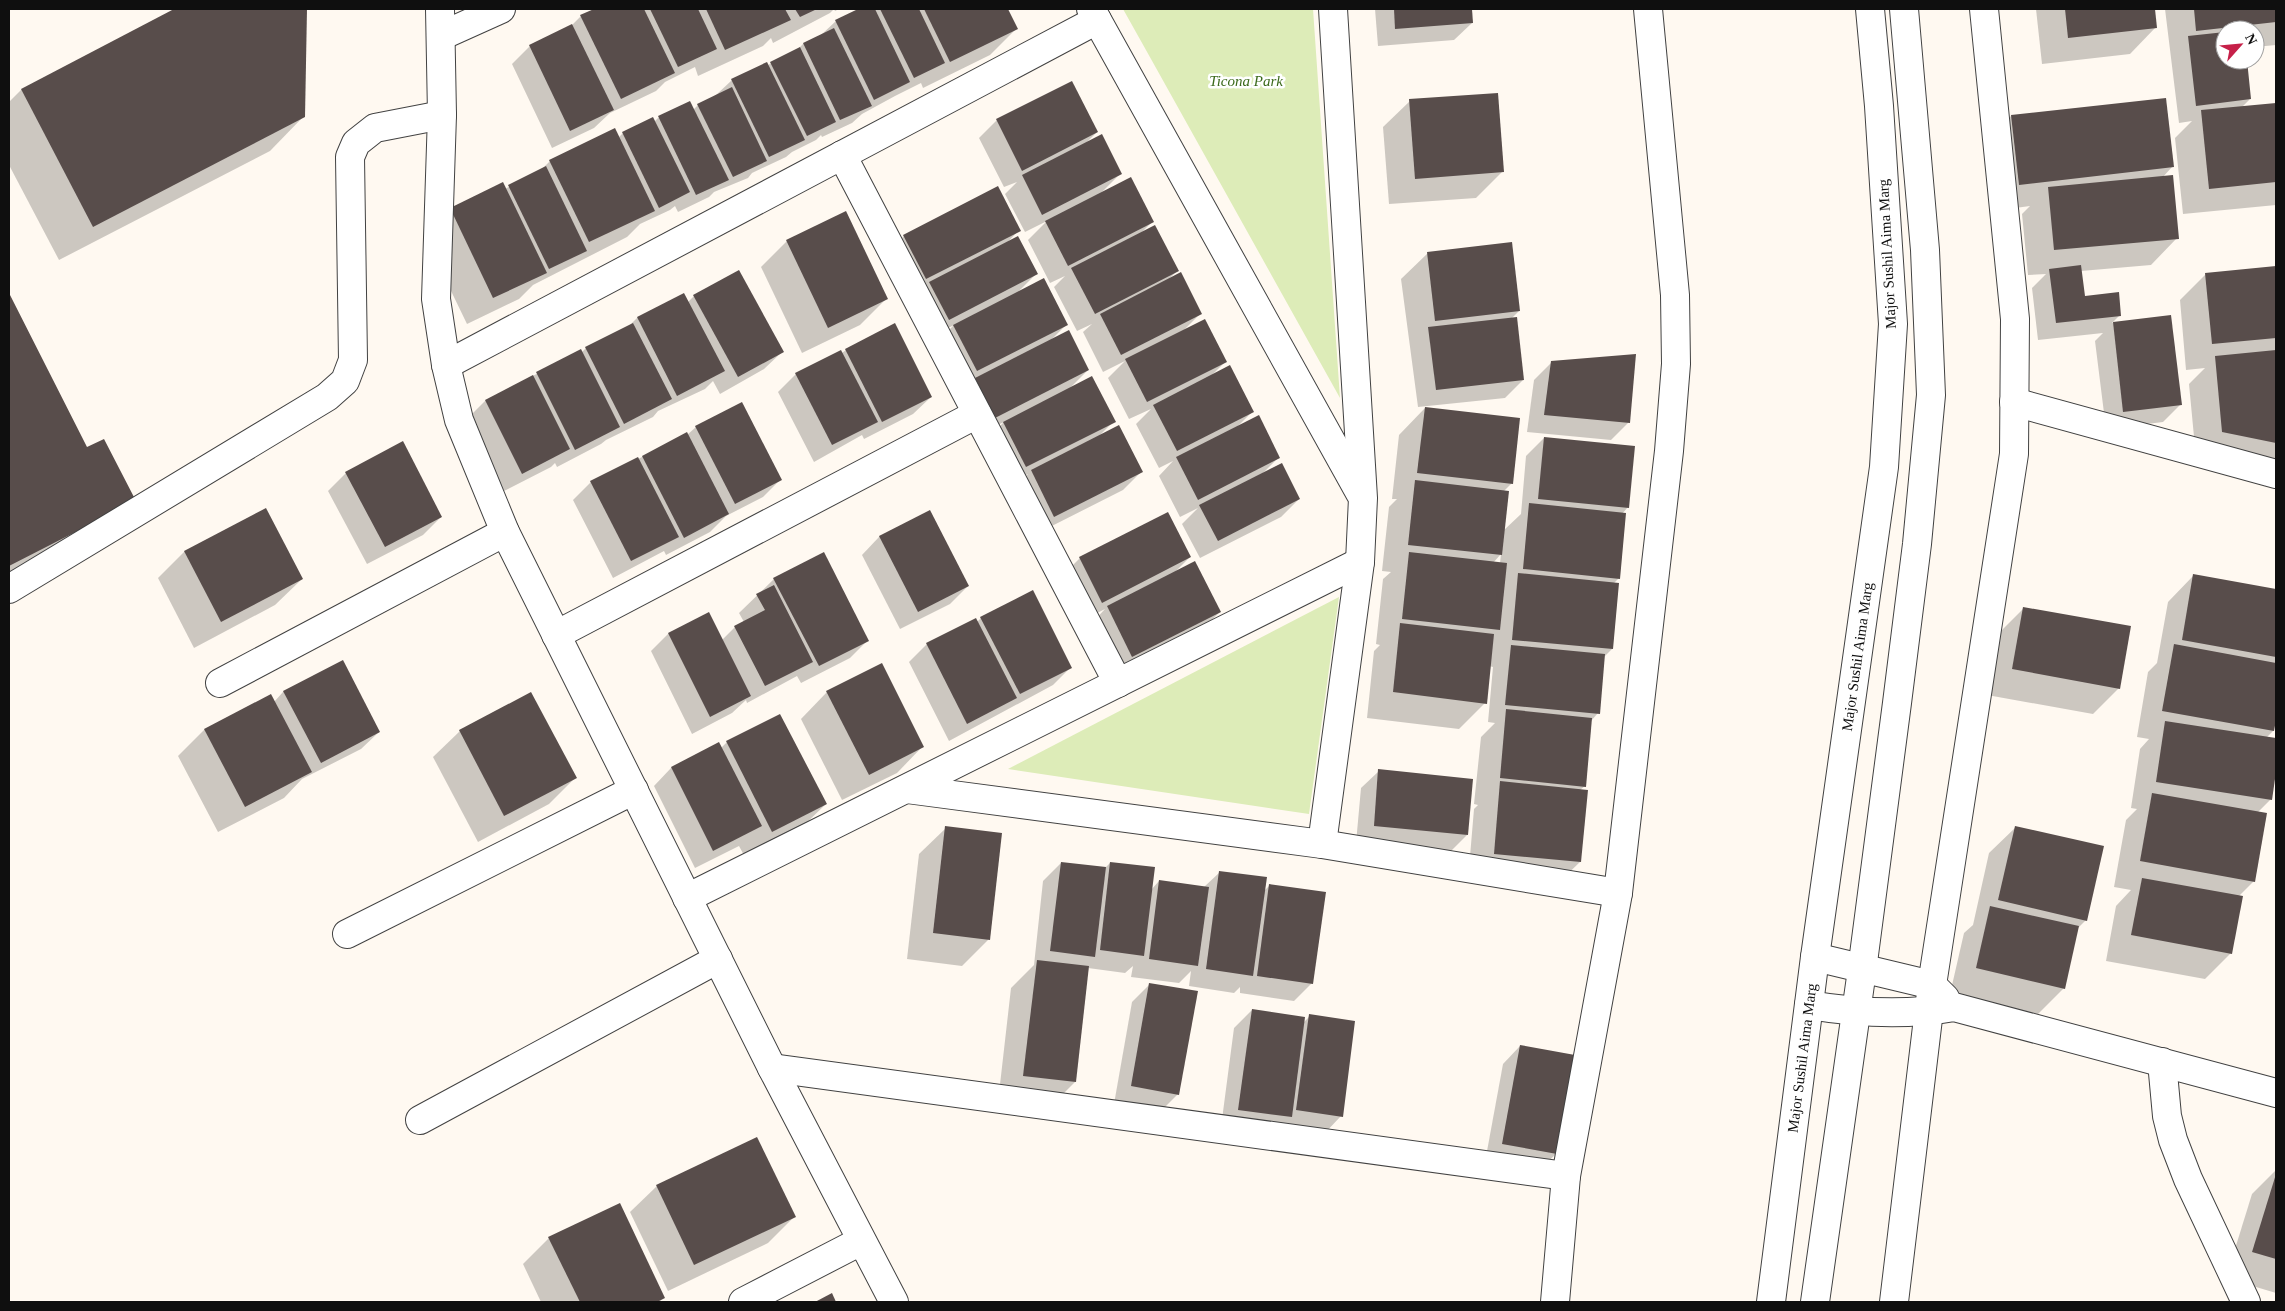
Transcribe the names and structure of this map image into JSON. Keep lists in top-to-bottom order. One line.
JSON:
{"streets":{"street":["Major Sushil Aima Marg"]},"parks":["Ticona Park"],"north":"top right"}
